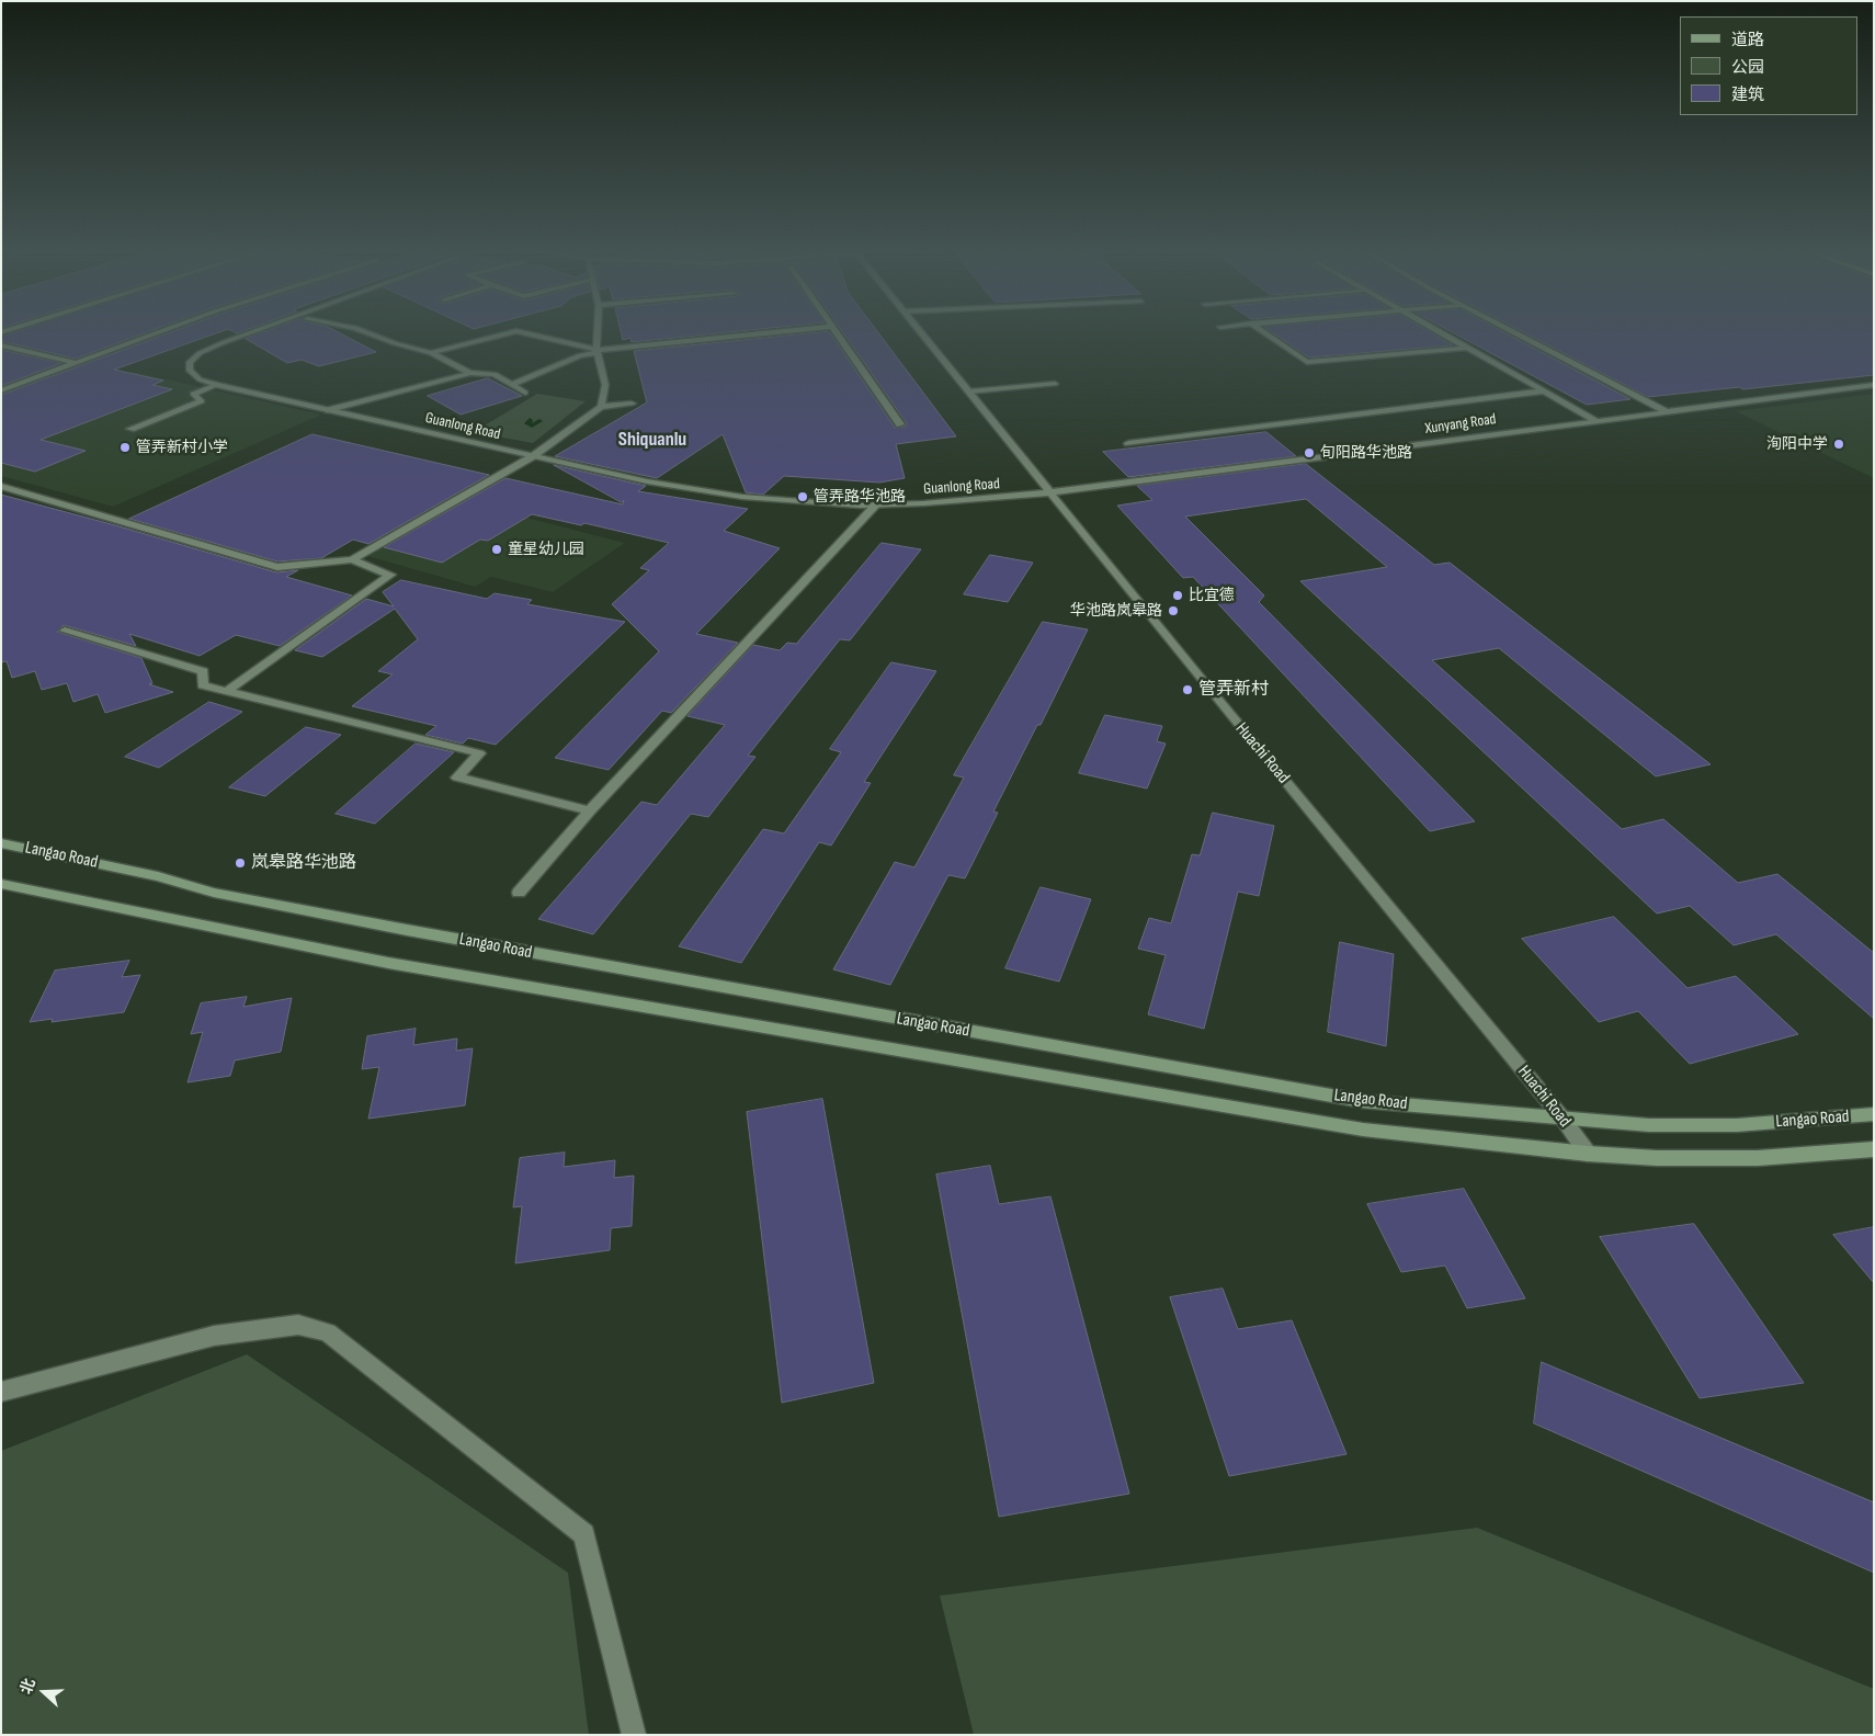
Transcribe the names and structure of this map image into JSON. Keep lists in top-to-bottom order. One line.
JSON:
{"streets":{"main road":["Langao Road"],"street":["Xunyang Road","Guanlong Road","Huachi Road"]},"crossings":[["Xunyang Road","Guanlong Road"],["Xunyang Road","Huachi Road"],["Guanlong Road","Huachi Road"],["Huachi Road","Langao Road"]],"districts":["Shiquanlu"],"places":["洵阳中学","管弄新村小学","旬阳路华池路","管弄路华池路","童星幼儿园","比宜德","华池路岚皋路","管弄新村","岚皋路华池路"],"legend":["道路","公园","建筑"],"north":"left"}
